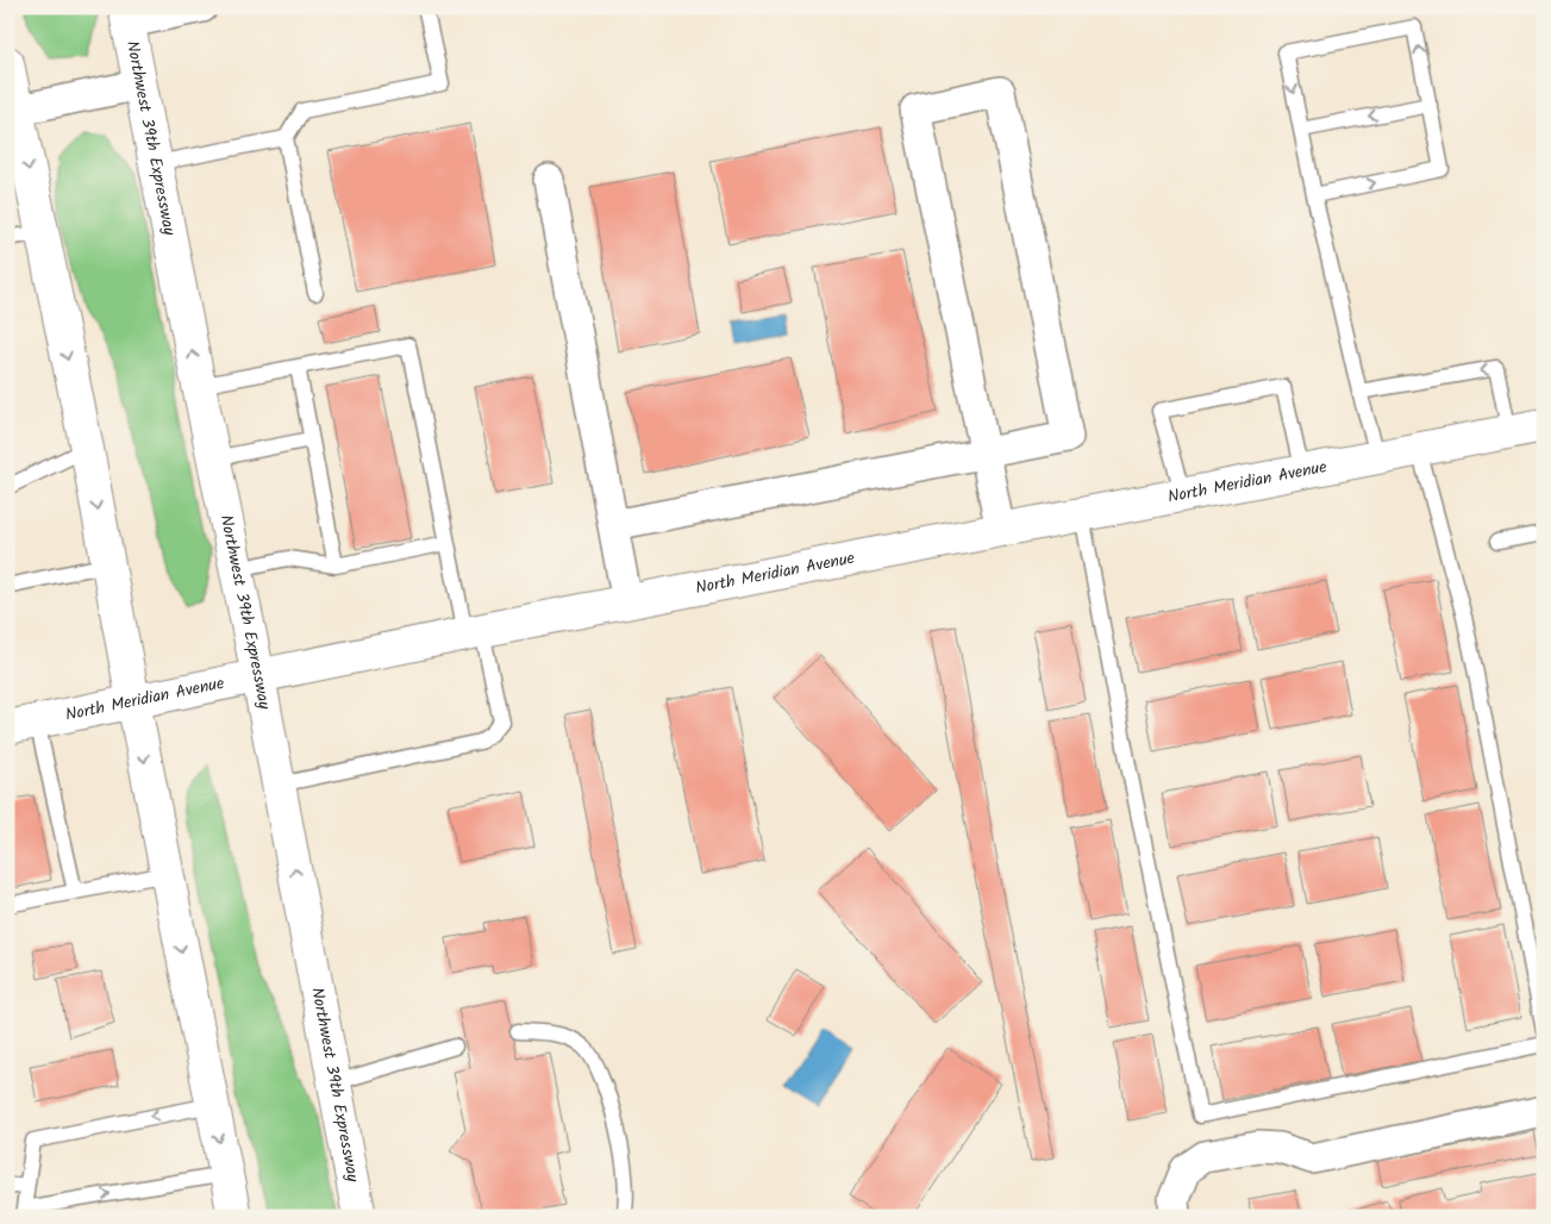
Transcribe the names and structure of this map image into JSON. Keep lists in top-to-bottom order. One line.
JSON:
{"streets":{"main road":["Northwest 39th Expressway","North Meridian Avenue"]},"crossings":[["Northwest 39th Expressway","North Meridian Avenue"]]}
